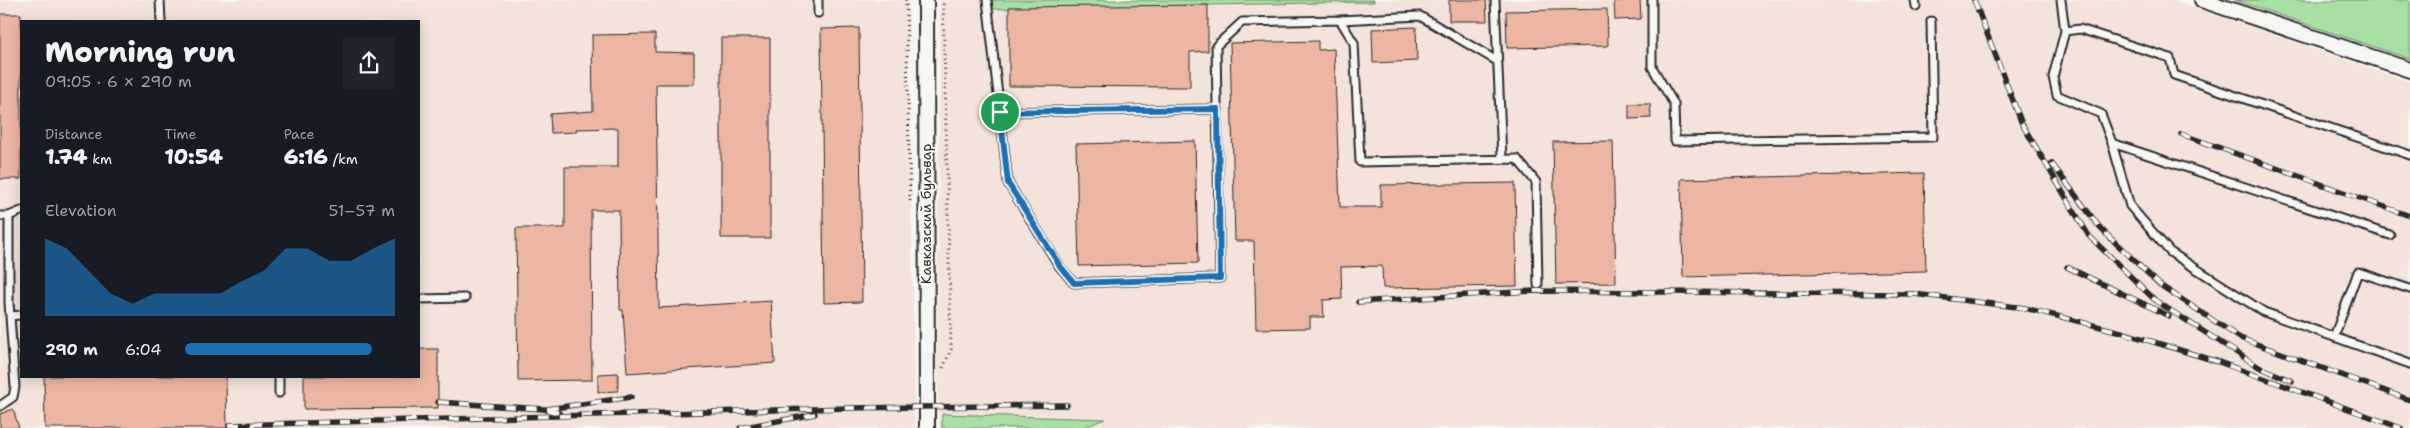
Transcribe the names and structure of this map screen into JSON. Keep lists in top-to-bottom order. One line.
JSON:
{"streets":{"street":["Кавказский бульвар"]},"page":{"heading":["Morning run","09:05 · 6 × 290 m"],"stats":[["Distance","1.74 km"],["Time","10:54"],["Pace","6:16 /km"]],"chart":["Elevation","51–57 m"],"list":[{"name":"290 m","note":"6:04"}]}}
